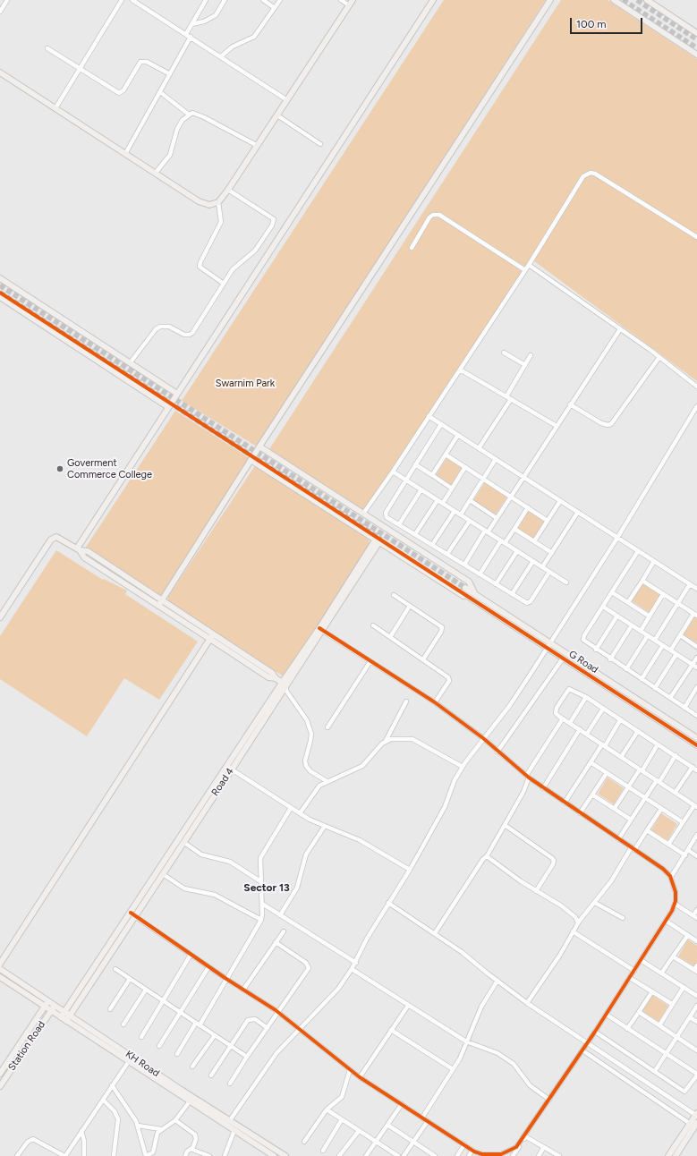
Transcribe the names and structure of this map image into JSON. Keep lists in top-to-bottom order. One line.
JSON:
{"streets":{"street":["G Road","Road 4","Station Road","KH Road"]},"crossings":[["Road 4","KH Road"],["Station Road","KH Road"]],"districts":["Sector 13"],"parks":["Swarnim Park"],"places":["Goverment Commerce College"],"scale_bar":"100 m"}
